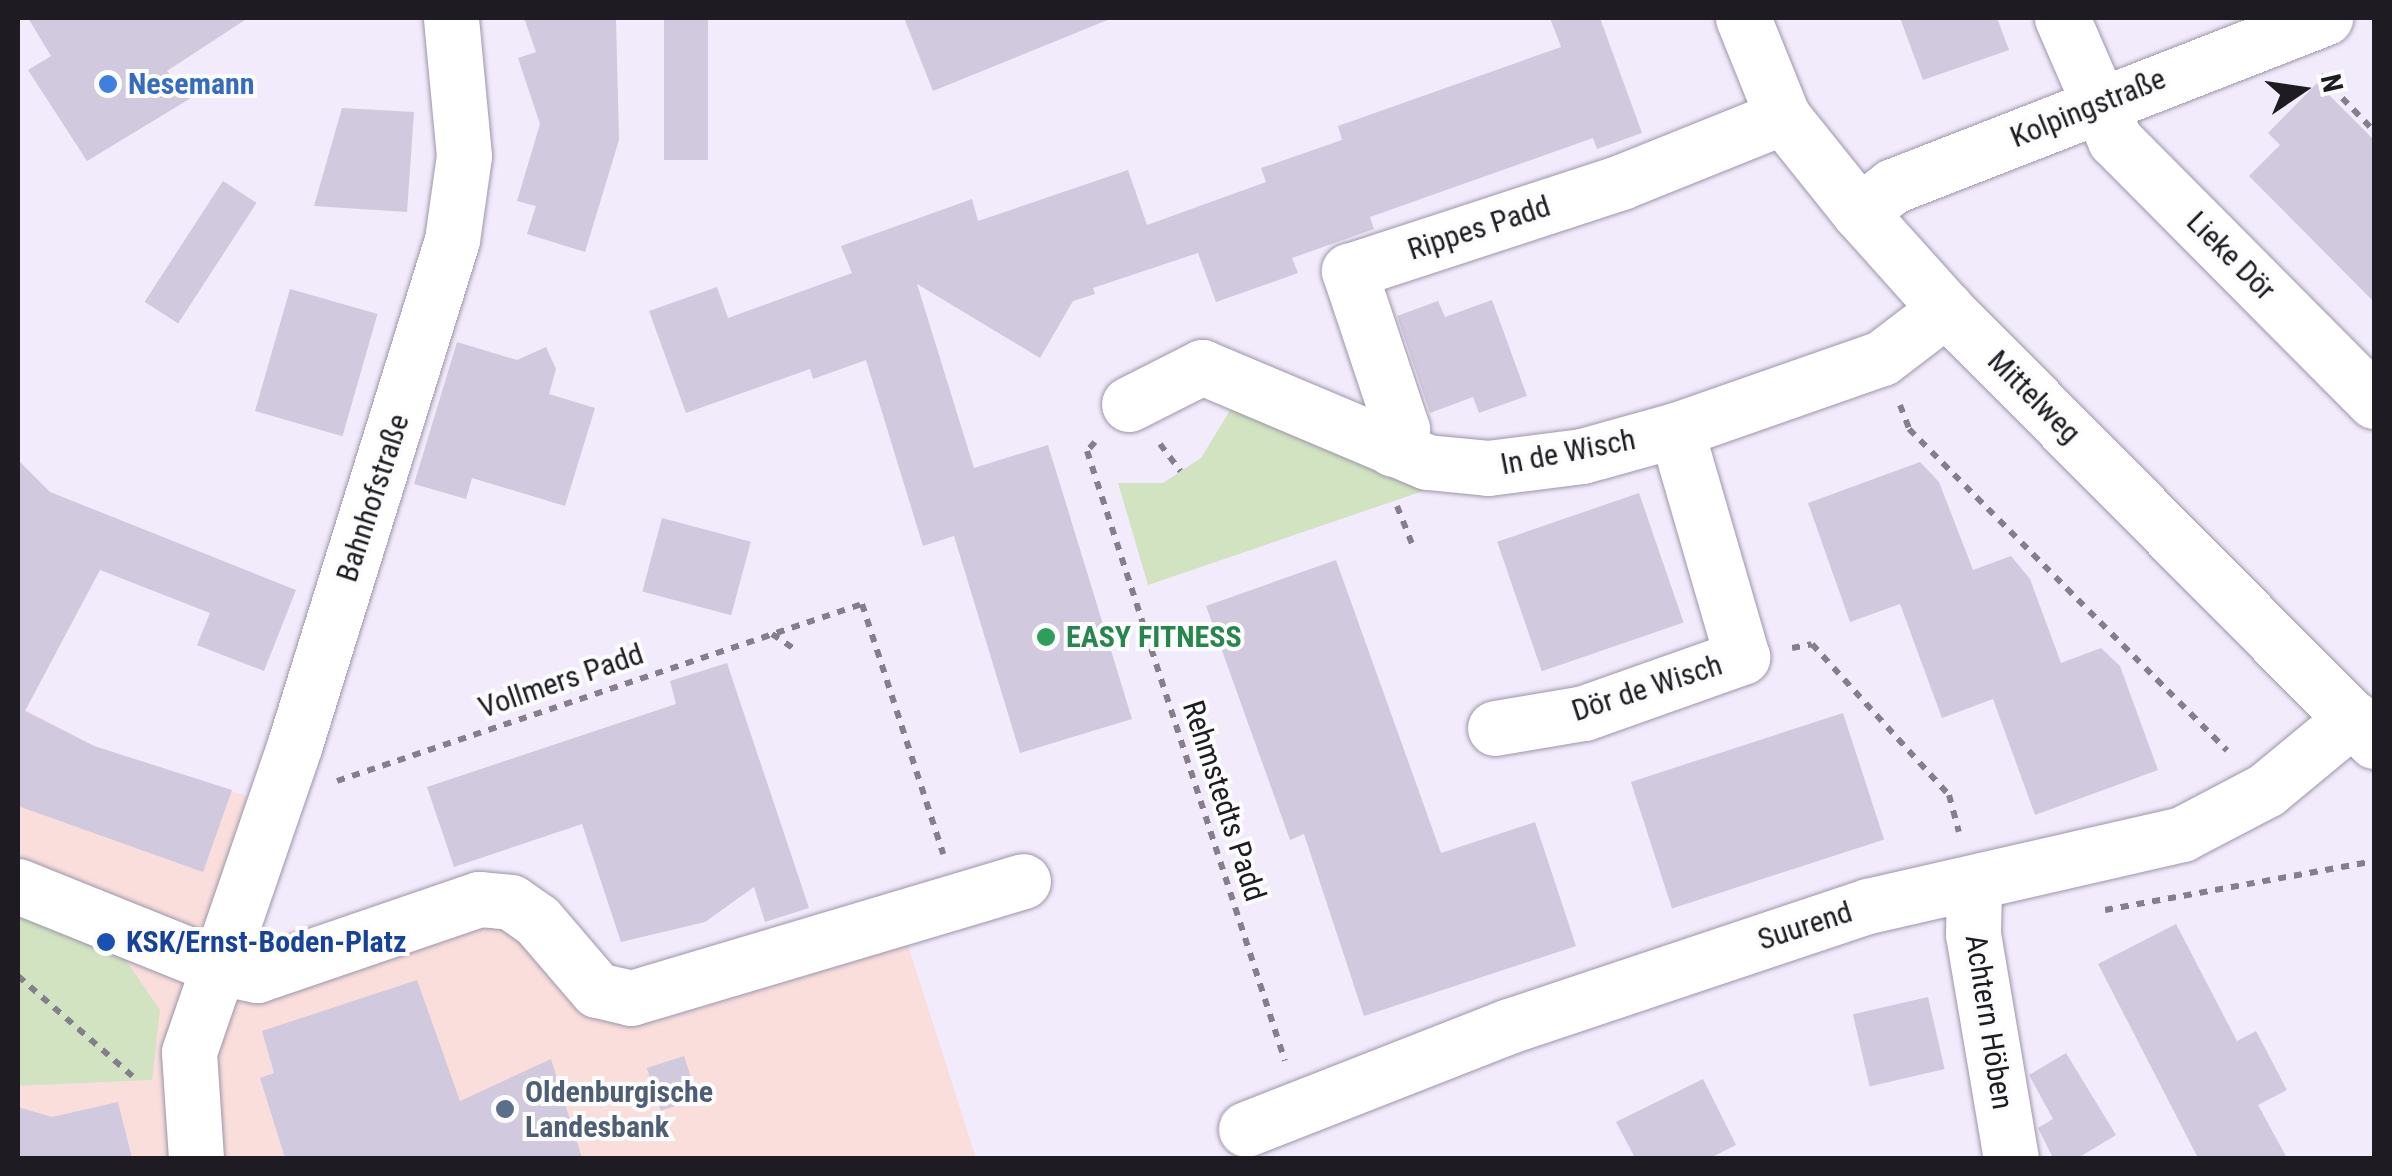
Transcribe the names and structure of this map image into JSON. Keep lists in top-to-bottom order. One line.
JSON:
{"streets":{"street":["Kolpingstraße","Rippes Padd","Lieke Dör","Mittelweg","In de Wisch","Bahnhofstraße","Dör de Wisch","Suurend","Achtern Höben"],"path":["Vollmers Padd","Rehmstedts Padd"]},"crossings":[["Kolpingstraße","Lieke Dör"],["Kolpingstraße","Mittelweg"],["Rippes Padd","Mittelweg"],["Rippes Padd","In de Wisch"],["Mittelweg","In de Wisch"],["Mittelweg","Suurend"],["In de Wisch","Dör de Wisch"],["In de Wisch","Rehmstedts Padd"],["Bahnhofstraße","Vollmers Padd"],["Rehmstedts Padd","Suurend"],["Suurend","Achtern Höben"]],"places":["Nesemann","EASY FITNESS","KSK/Ernst-Boden-Platz","Oldenburgische Landesbank"],"north":"right"}
